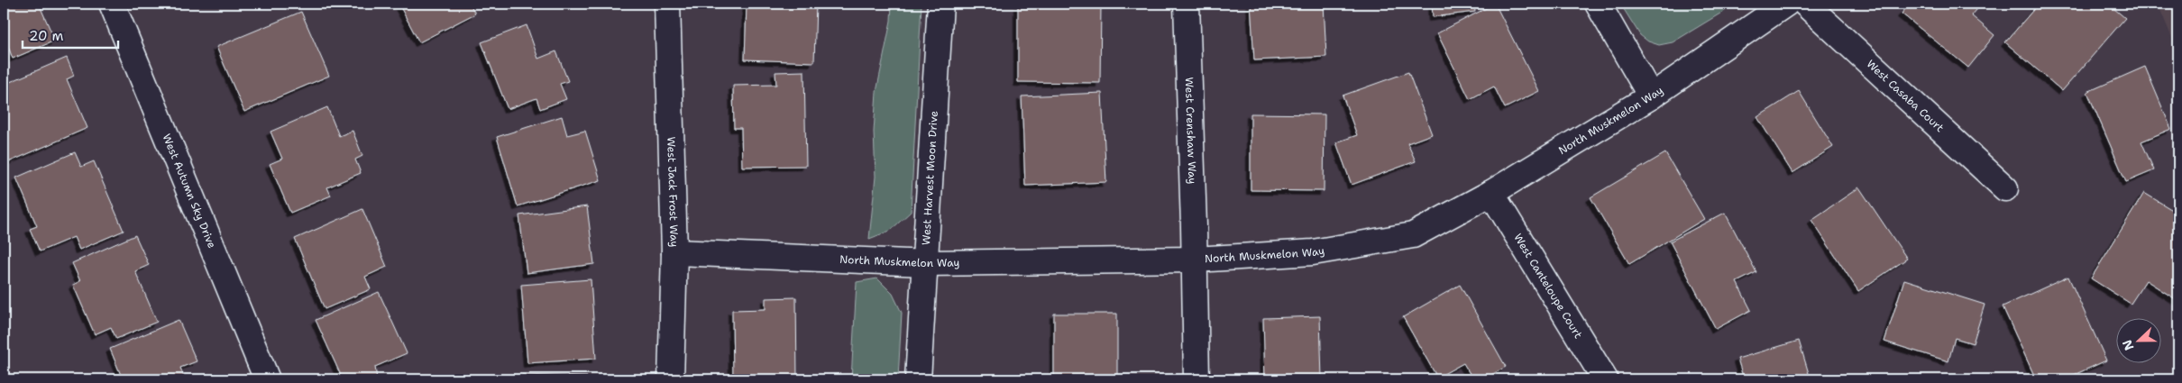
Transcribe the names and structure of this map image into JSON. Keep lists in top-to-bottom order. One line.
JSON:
{"streets":{"street":["West Casaba Court","North Muskmelon Way","West Crenshaw Way","West Harvest Moon Drive","West Autumn Sky Drive","West Jack Frost Way","West Canteloupe Court"]},"crossings":[["North Muskmelon Way","West Crenshaw Way"],["North Muskmelon Way","West Harvest Moon Drive"],["North Muskmelon Way","West Jack Frost Way"],["North Muskmelon Way","West Canteloupe Court"]],"scale_bar":"20 m","north":"left"}
